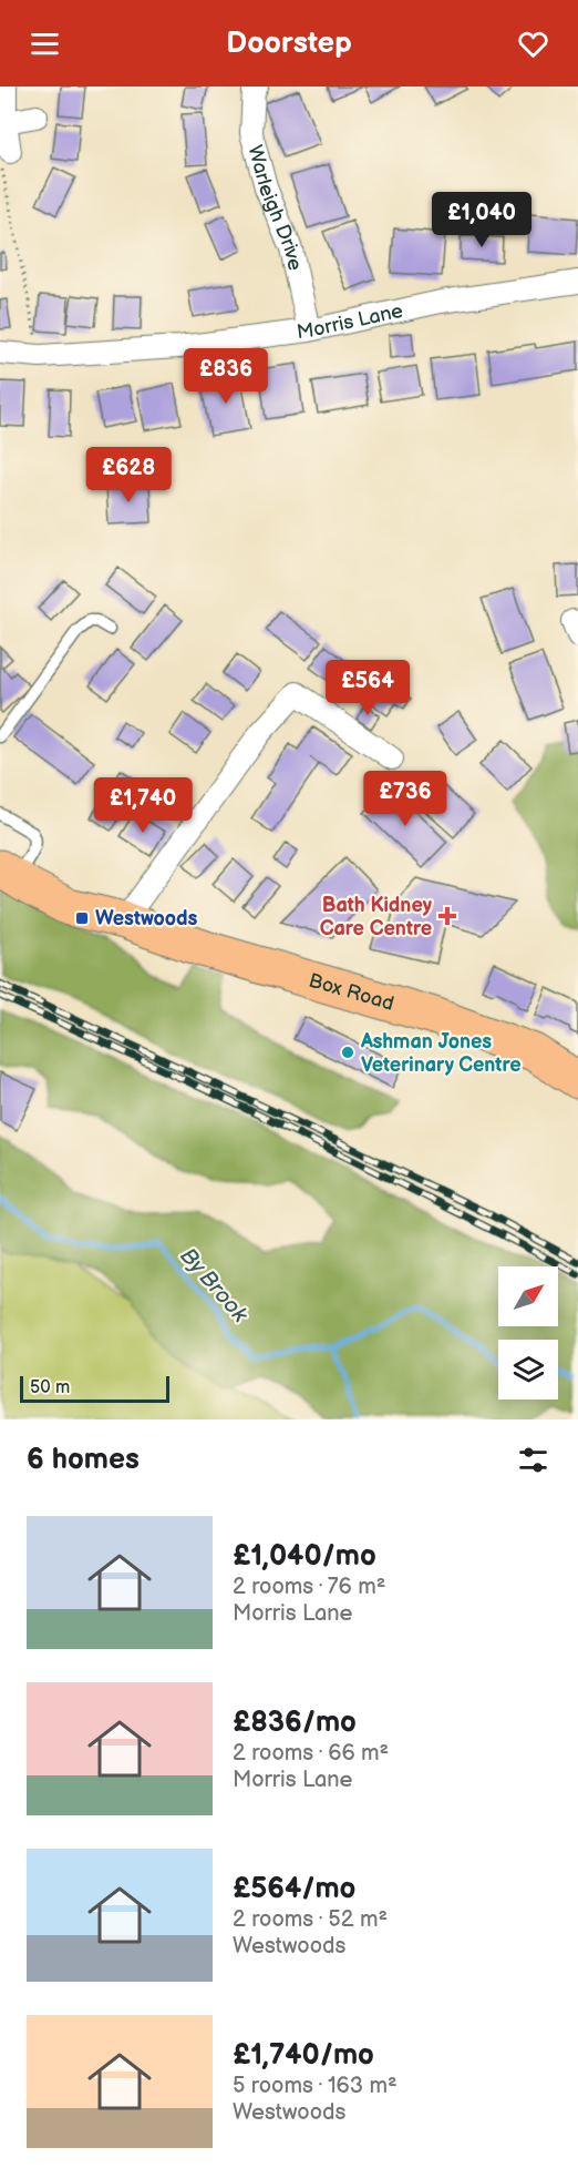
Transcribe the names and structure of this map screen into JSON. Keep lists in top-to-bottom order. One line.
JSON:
{"streets":{"highway":["Box Road"],"street":["Warleigh Drive","Morris Lane"]},"crossings":[["Warleigh Drive","Morris Lane"]],"water":["By Brook"],"places":{"health":["Bath Kidney Care Centre"],"transit":["Westwoods"],"other":["Ashman Jones Veterinary Centre"]},"scale_bar":"50 m","north":"top right","page":{"header":"Doorstep","price":["£1,040","£836","£628","£564","£736","£1,740"],"scale":"50 m","heading":"6 homes","list":[{"name":"£1,040/mo","note":"2 rooms · 76 m² · Morris Lane"},{"name":"£836/mo","note":"2 rooms · 66 m² · Morris Lane"},{"name":"£564/mo","note":"2 rooms · 52 m² · Westwoods"},{"name":"£1,740/mo","note":"5 rooms · 163 m² · Westwoods"}]}}
